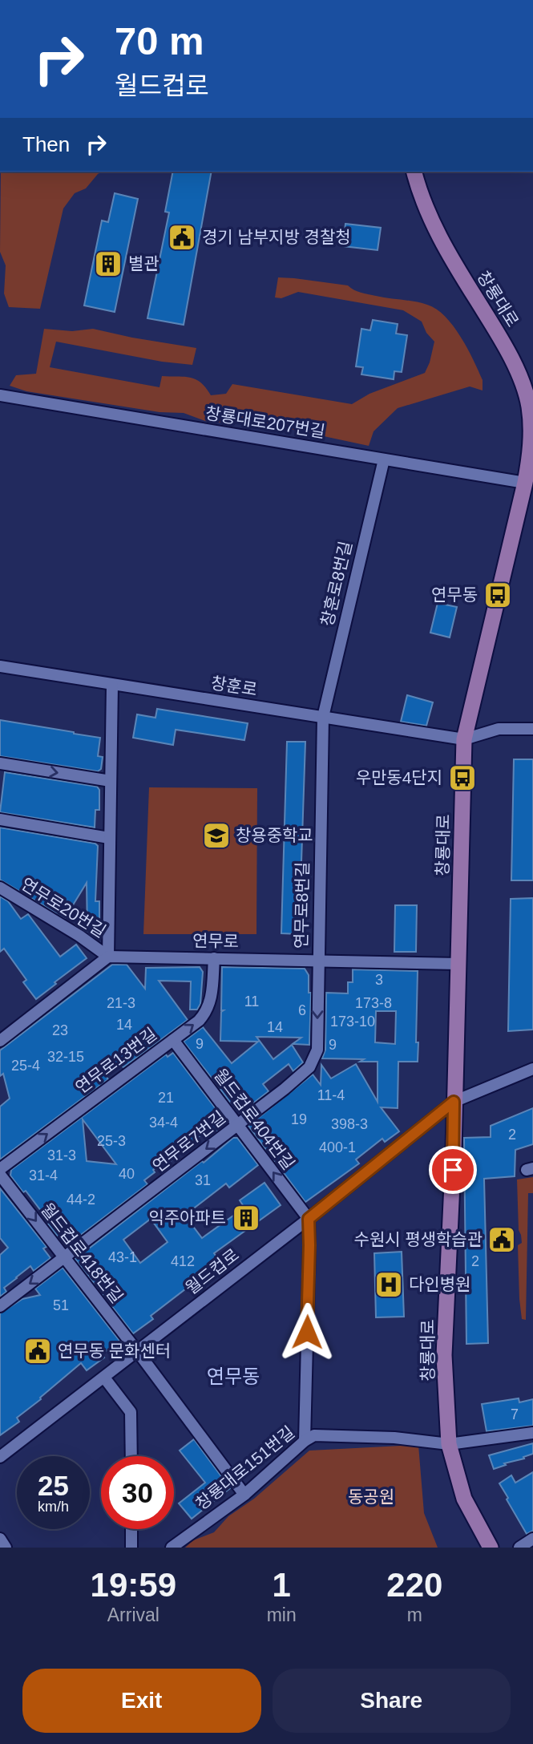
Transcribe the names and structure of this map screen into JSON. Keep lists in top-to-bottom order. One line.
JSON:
{"streets":{"main road":["창룡대로"],"street":["창룡대로207번길","창훈로8번길","창훈로","연무로8번길","연무로20번길","연무로","연무로13번길","월드컵로404번길","연무로7번길","월드컵로418번길","월드컵로","창룡대로151번길"]},"crossings":[["창룡대로","창룡대로207번길"],["창룡대로","창훈로"],["창룡대로","연무로"],["창룡대로","월드컵로"],["창룡대로","창룡대로151번길"],["창룡대로207번길","창훈로8번길"],["창훈로8번길","창훈로"],["창훈로8번길","연무로8번길"],["창훈로","연무로8번길"],["연무로8번길","연무로"],["연무로8번길","연무로7번길"],["연무로20번길","연무로"],["연무로","연무로13번길"],["연무로","연무로7번길"],["연무로13번길","월드컵로404번길"],["월드컵로404번길","연무로7번길"],["월드컵로404번길","월드컵로"],["연무로7번길","월드컵로418번길"],["월드컵로418번길","월드컵로"]],"one_way":["연무로13번길","월드컵로404번길","연무로7번길","월드컵로418번길"],"districts":["연무동"],"parks":["동공원"],"places":{"public building":["경기 남부지방 경찰청","수원시 평생학습관","연무동 문화센터"],"building":["별관","익주아파트"],"bus stop":["연무동","우만동4단지"],"school or university":["창용중학교"],"hospital":["다인병원"]},"house_numbers":["3","11","21-3","173-8","6","173-10","14","14","23","9","9","32-15","25-4","11-4","21","19","34-4","398-3","2","25-3","400-1","31-3","40","31-4","31","44-2","43-1","412","2","51","7"],"page":{"turn":["70 m","월드컵로"],"then":"Then","speed":"25 km/h","limit":"30","eta":["19:59","Arrival","1","min","220","m"],"buttons":["Exit","Share"]}}
